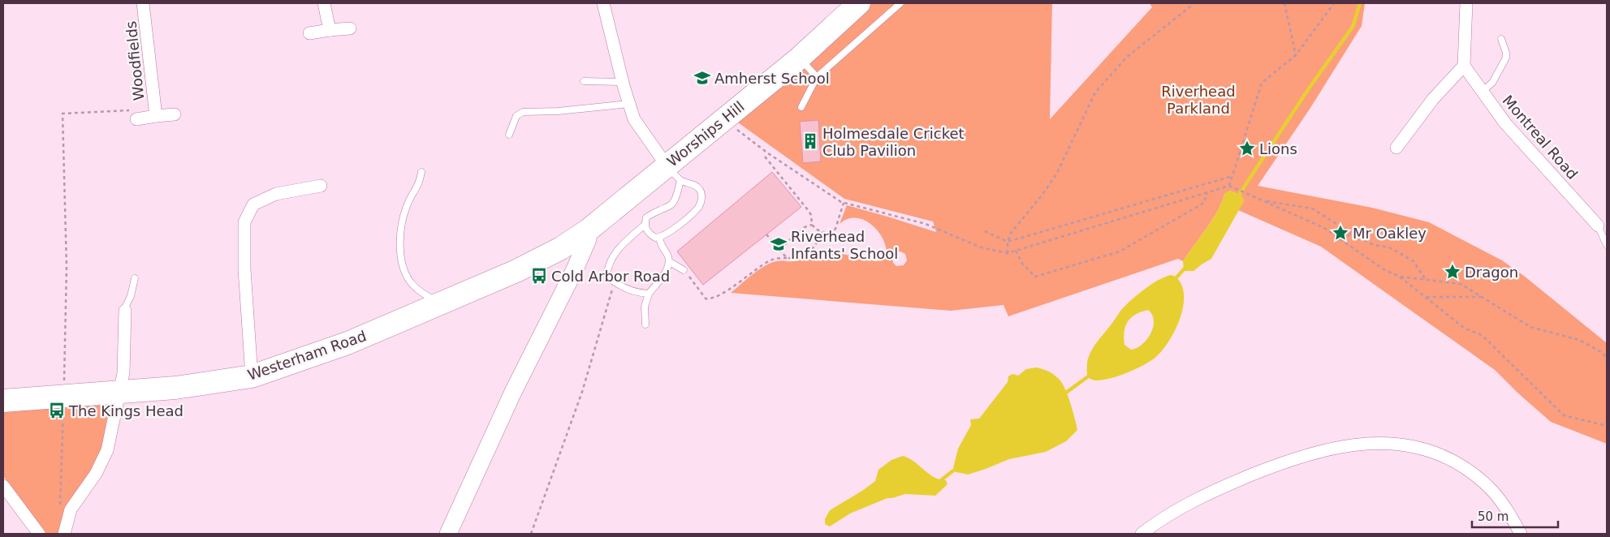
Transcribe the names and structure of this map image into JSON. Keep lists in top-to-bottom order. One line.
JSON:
{"streets":{"highway":["Worships Hill","Westerham Road"],"street":["Woodfields","Montreal Road"]},"crossings":[["Worships Hill","Westerham Road"]],"parks":["Riverhead Parkland"],"places":{"school or university":["Amherst School","Riverhead Infants' School"],"building":["Holmesdale Cricket Club Pavilion"],"place":["Lions","Mr Oakley","Dragon"],"bus stop":["Cold Arbor Road","The Kings Head"]},"scale_bar":"50 m"}
